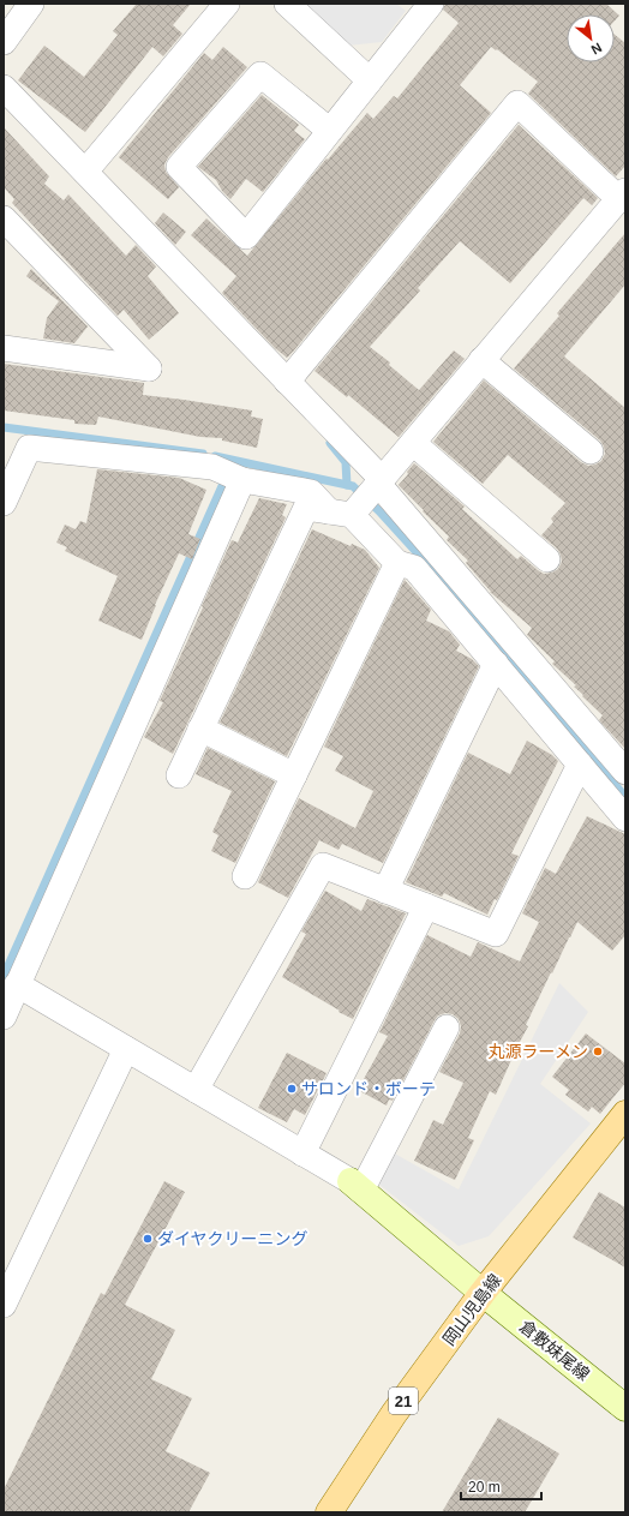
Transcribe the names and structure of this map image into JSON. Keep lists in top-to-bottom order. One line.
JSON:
{"streets":{"main road":["岡山児島線","倉敷妹尾線","21"]},"crossings":[["岡山児島線","倉敷妹尾線"]],"places":["丸源ラーメン","サロンド・ボーテ","ダイヤクリーニング"],"scale_bar":"20 m","north":"bottom right"}
